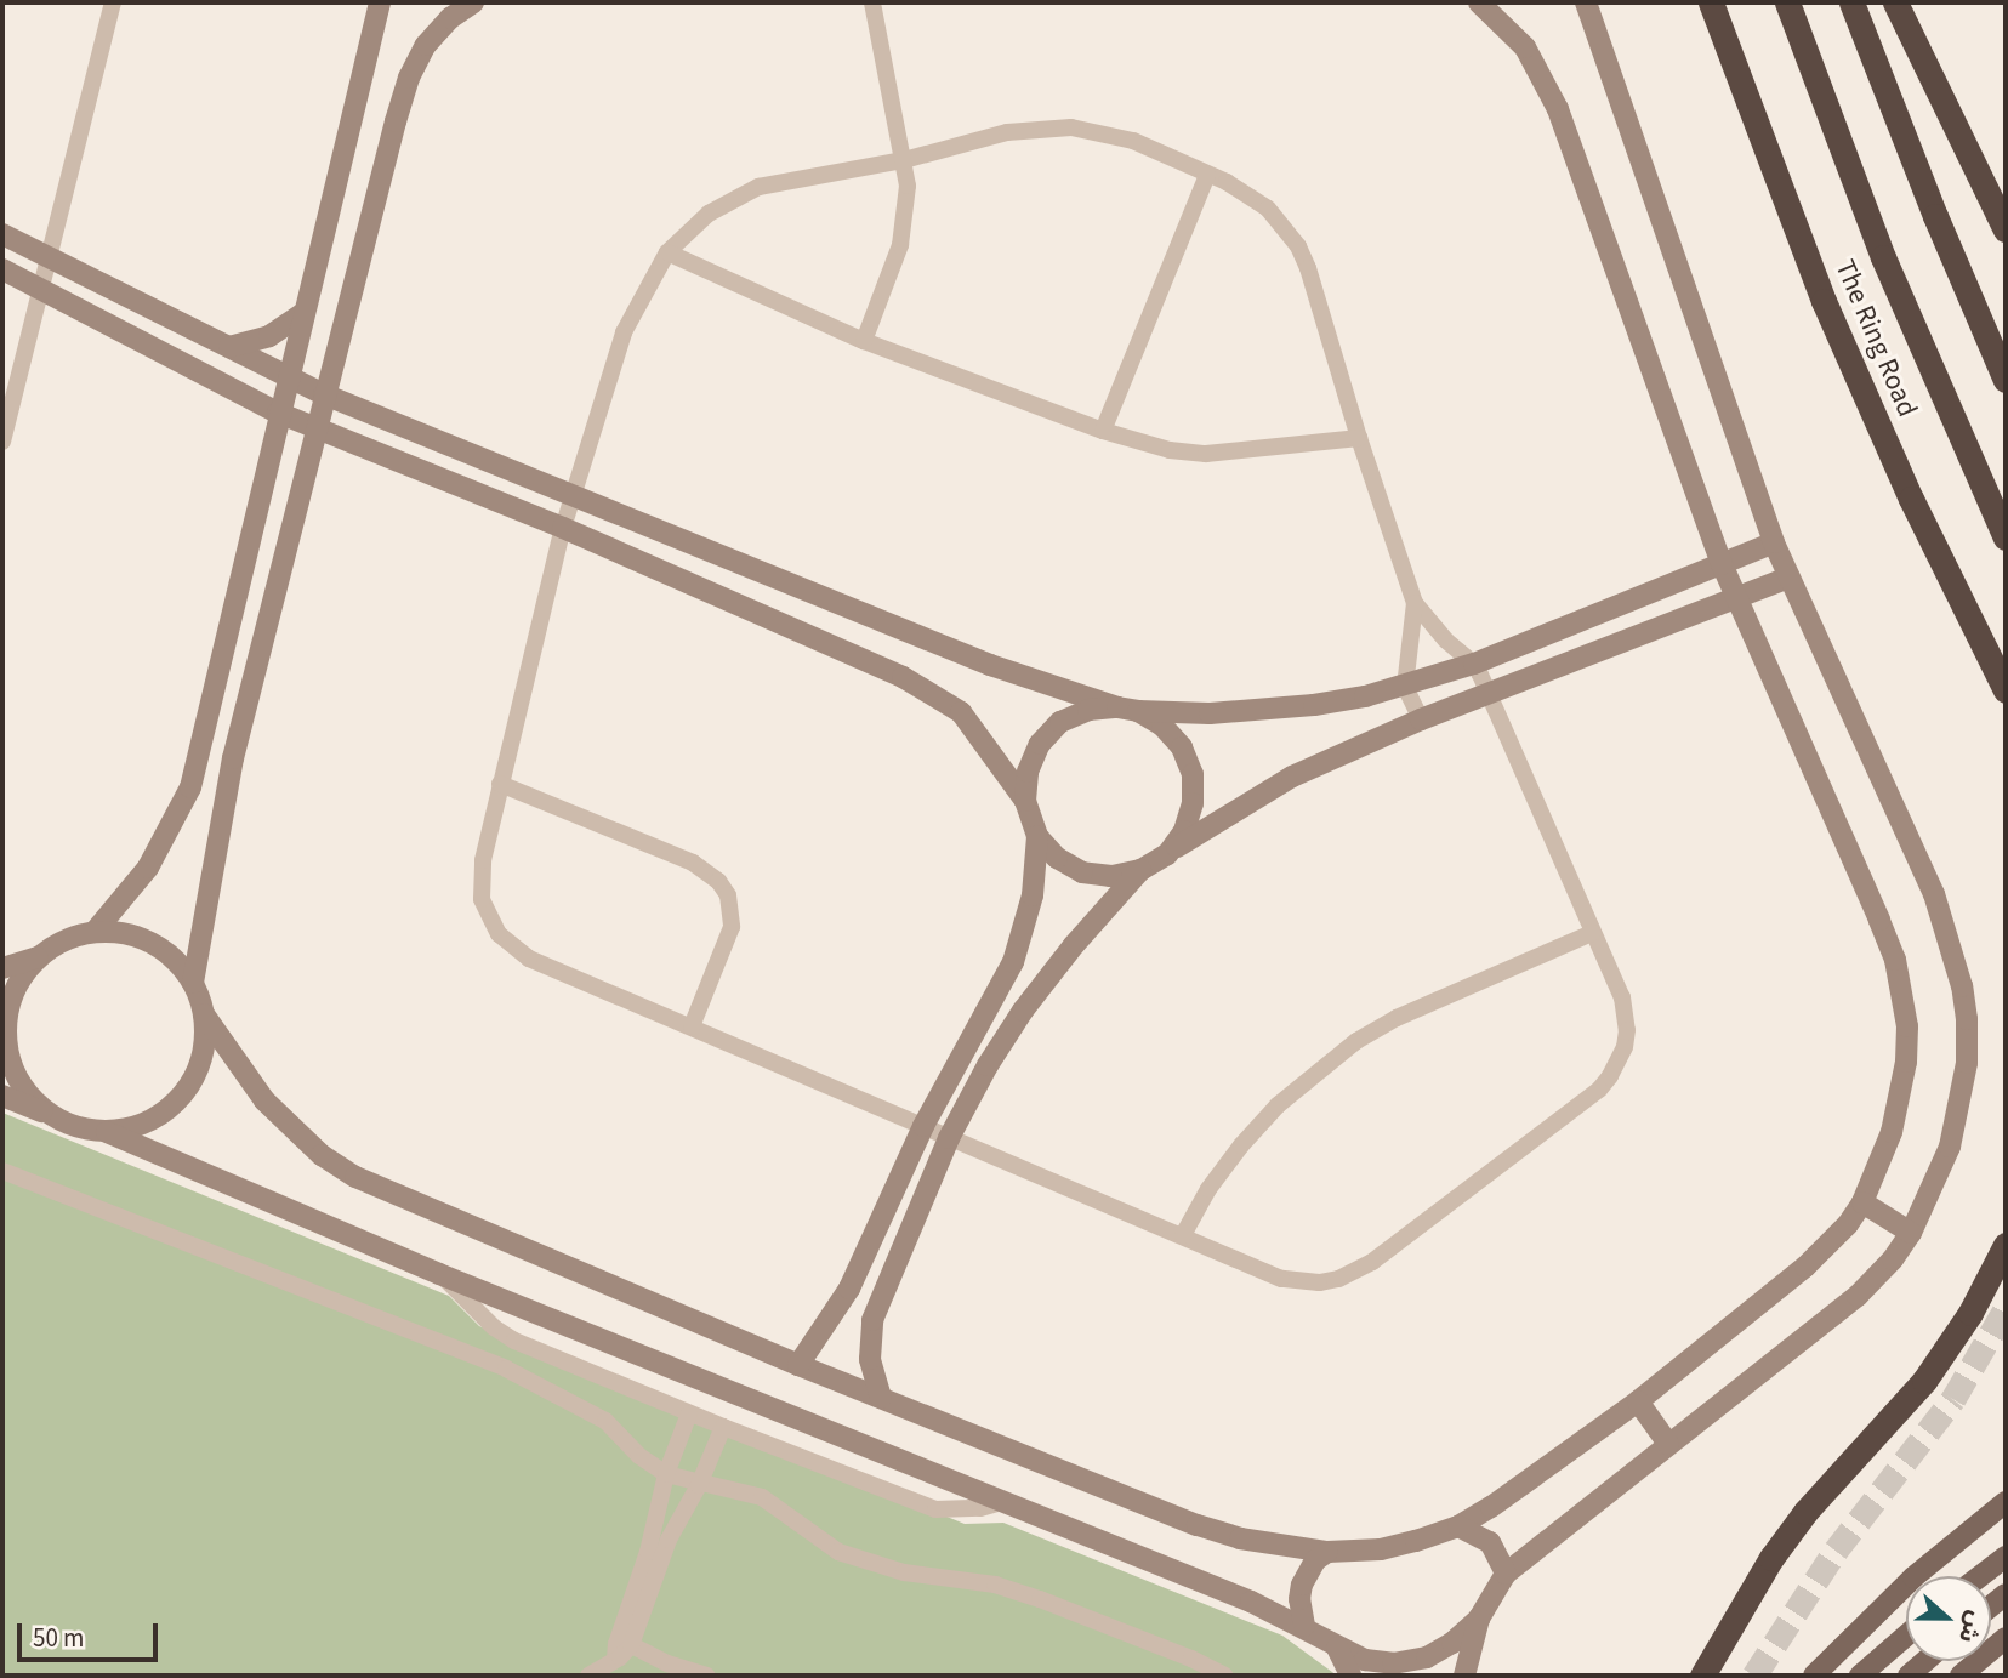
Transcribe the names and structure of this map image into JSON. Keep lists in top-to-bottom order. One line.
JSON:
{"streets":{"highway":["The Ring Road"]},"scale_bar":"50 m","north":"right"}
